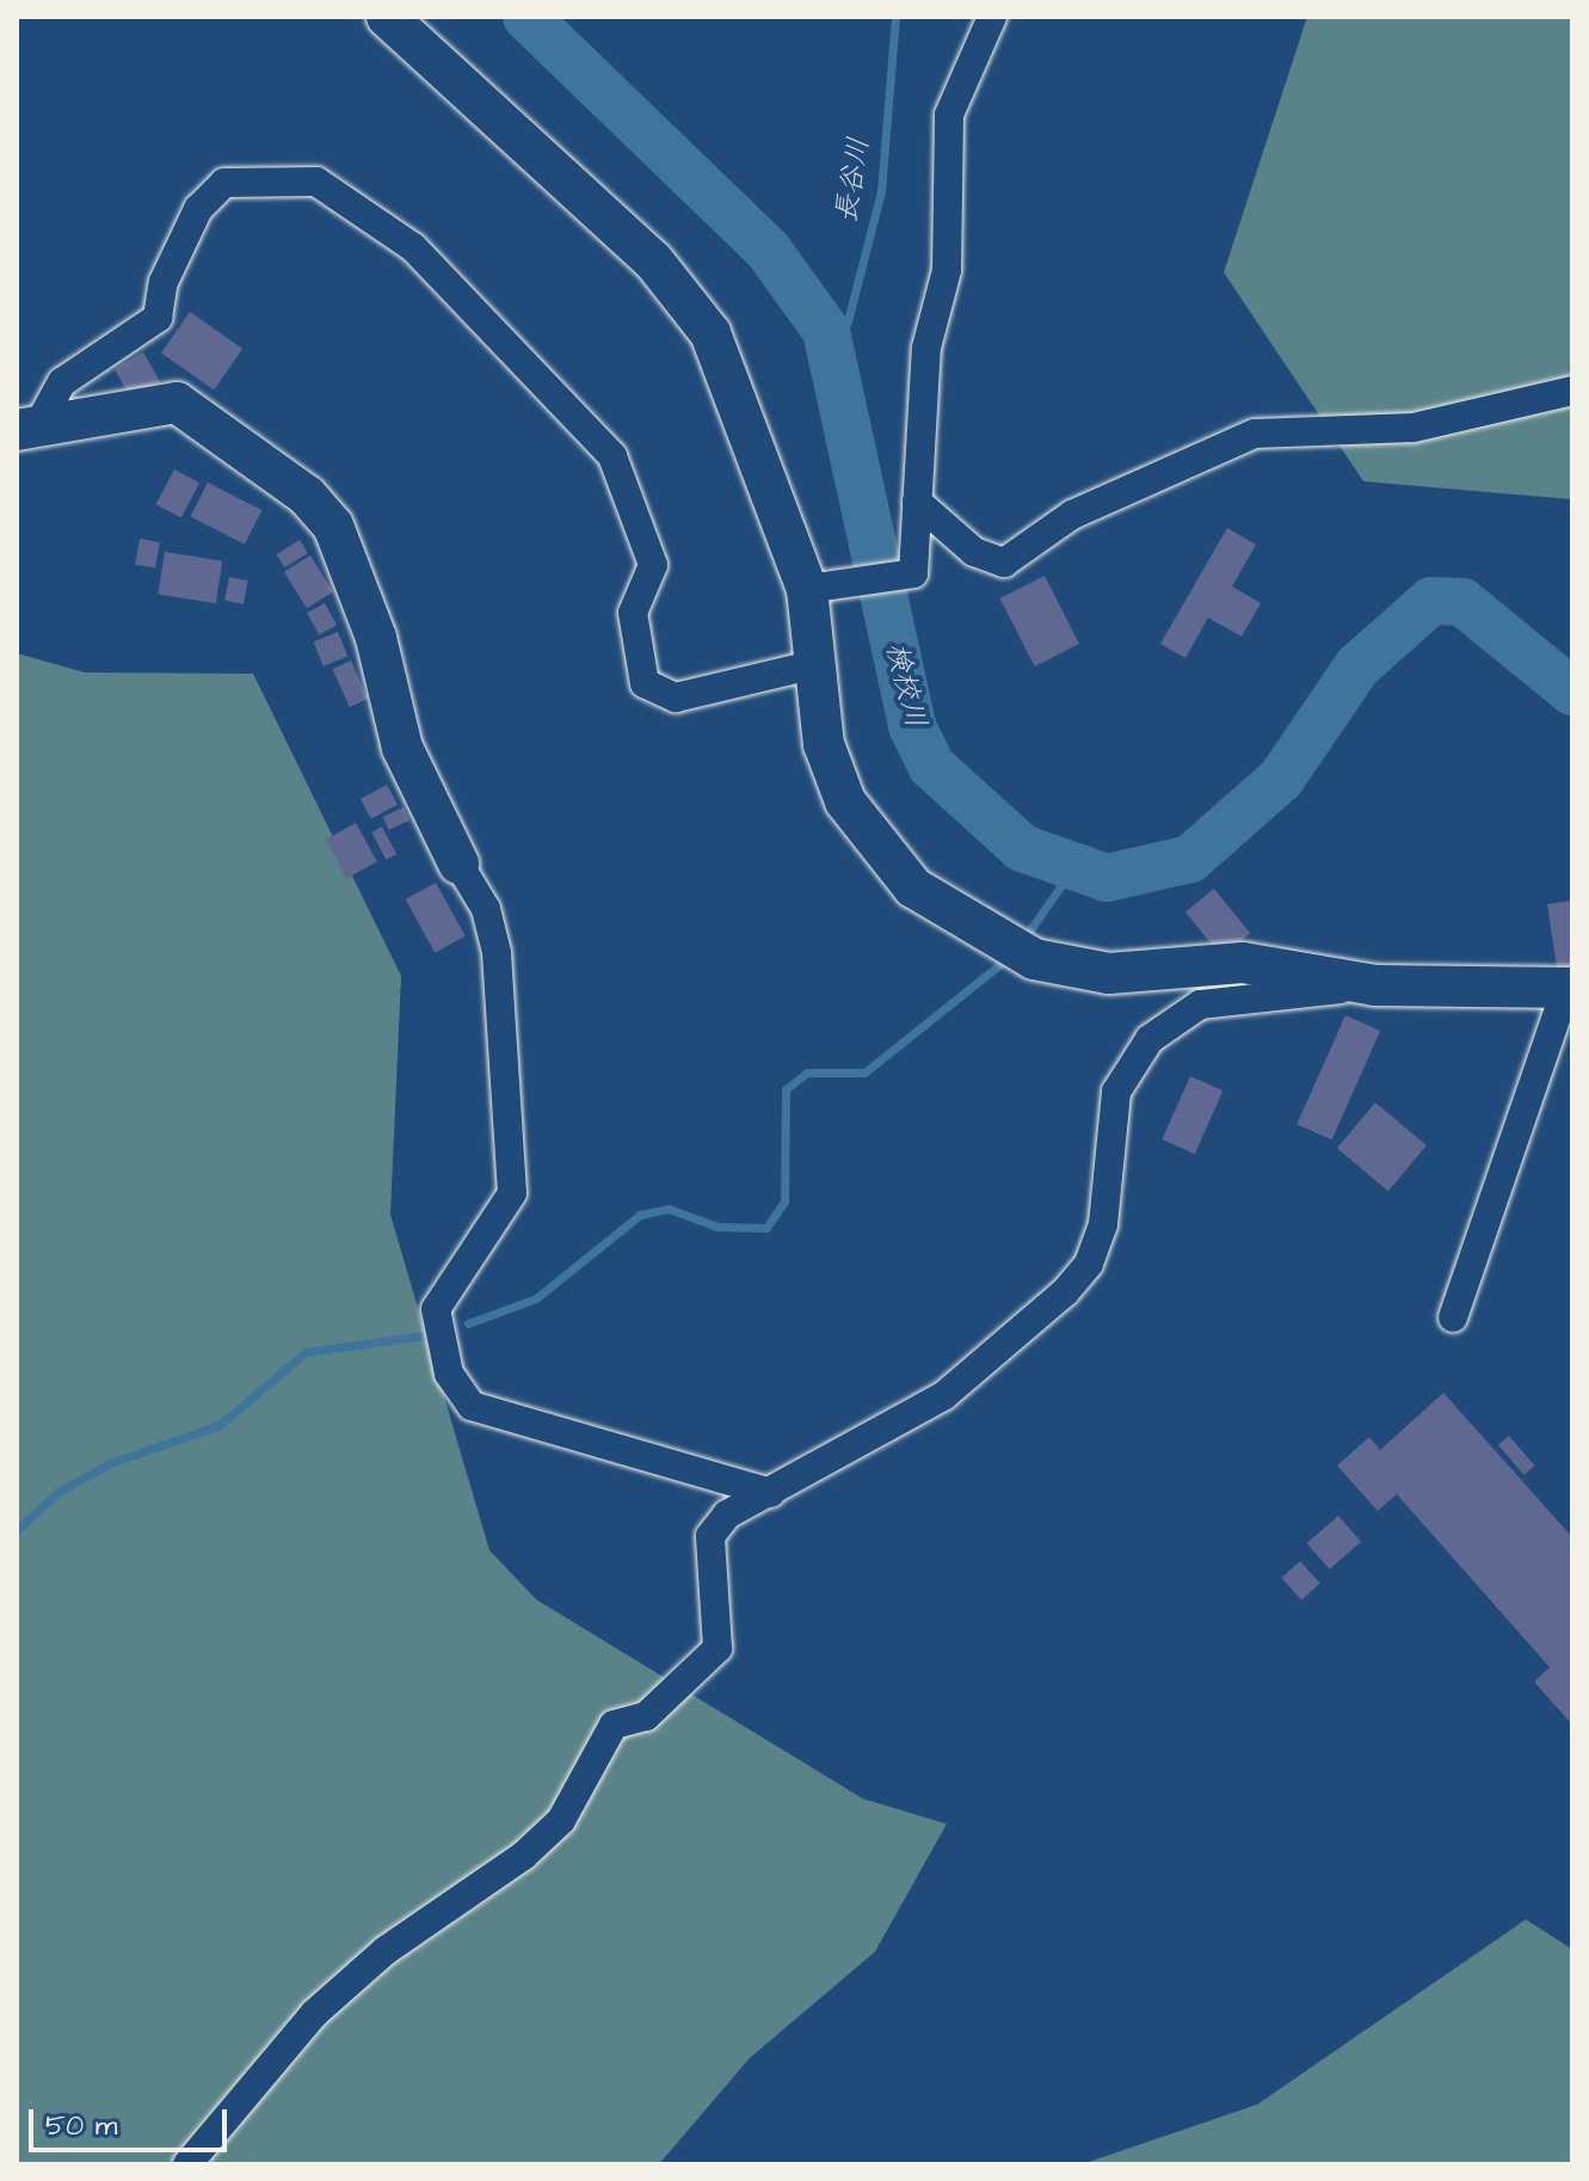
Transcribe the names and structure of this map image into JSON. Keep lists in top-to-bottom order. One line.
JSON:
{"water":["長谷川","検校川"],"scale_bar":"50 m"}
